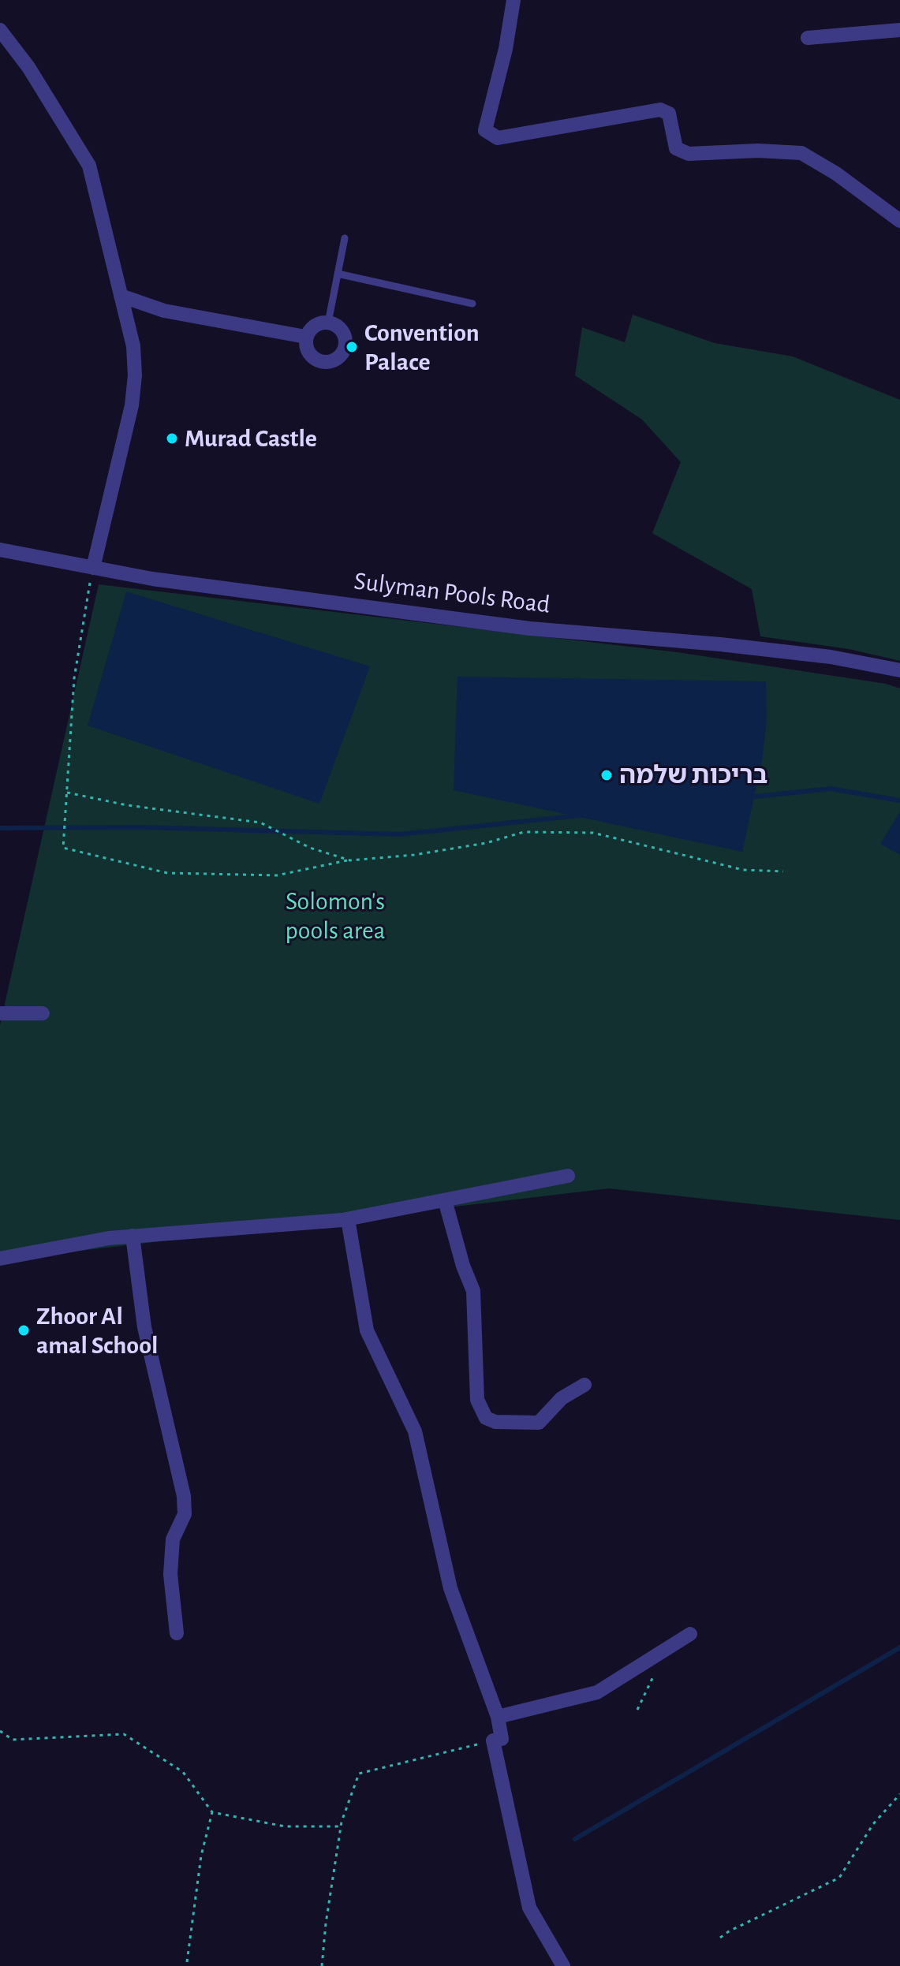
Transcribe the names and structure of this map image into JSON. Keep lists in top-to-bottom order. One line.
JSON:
{"streets":{"street":["Sulyman Pools Road"]},"parks":["Solomon's pools area"],"places":["Convention Palace","Murad Castle","בריכות שלמה","Zhoor Al amal School"]}
